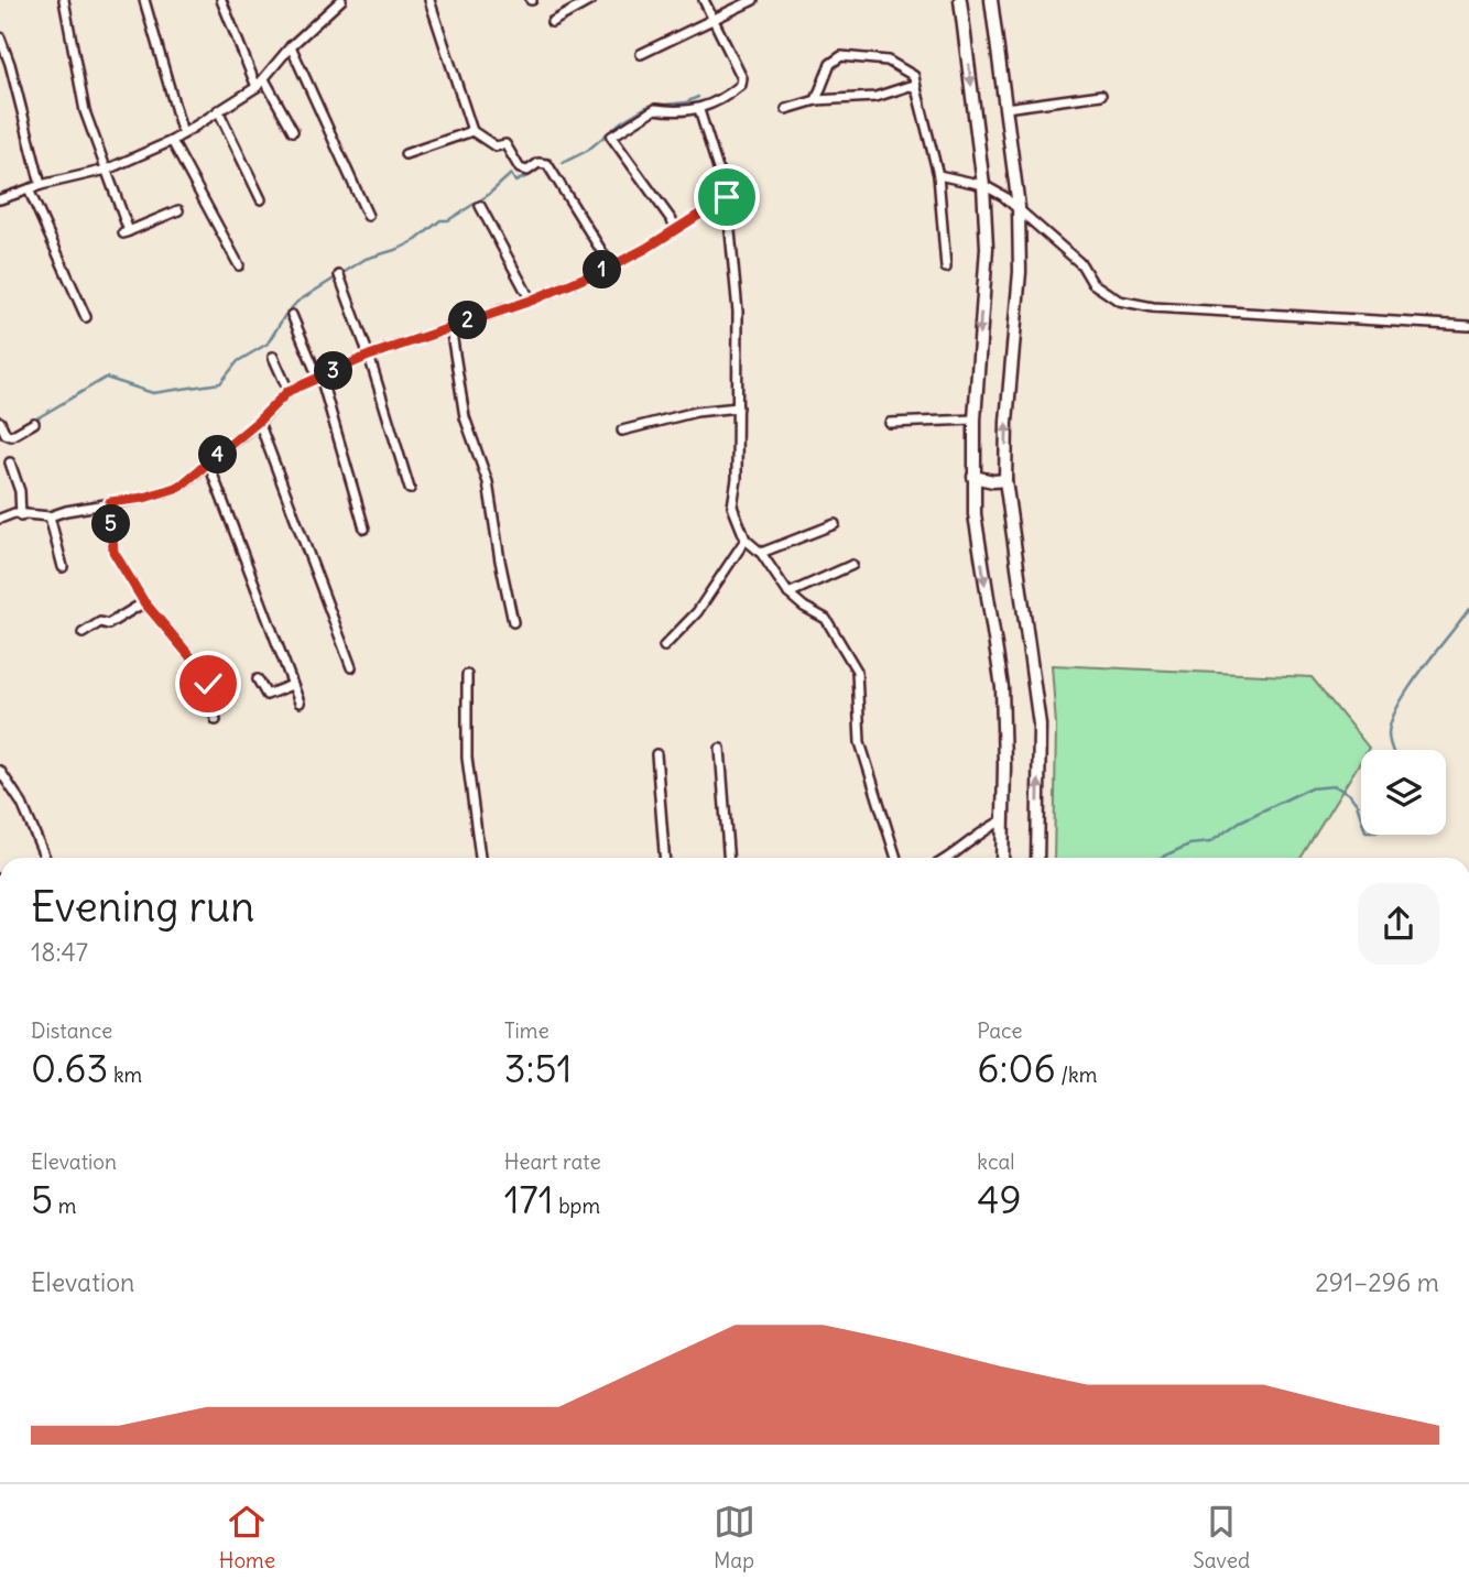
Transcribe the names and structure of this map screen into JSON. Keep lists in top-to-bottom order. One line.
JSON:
{"page":{"pins":["1","2","3","4","5"],"heading":["Evening run","18:47"],"stats":[["Distance","0.63 km"],["Time","3:51"],["Pace","6:06 /km"],["Elevation","5 m"],["Heart rate","171 bpm"],["kcal","49"]],"chart":["Elevation","291–296 m"],"tabs":["Home","Map","Saved"]}}
